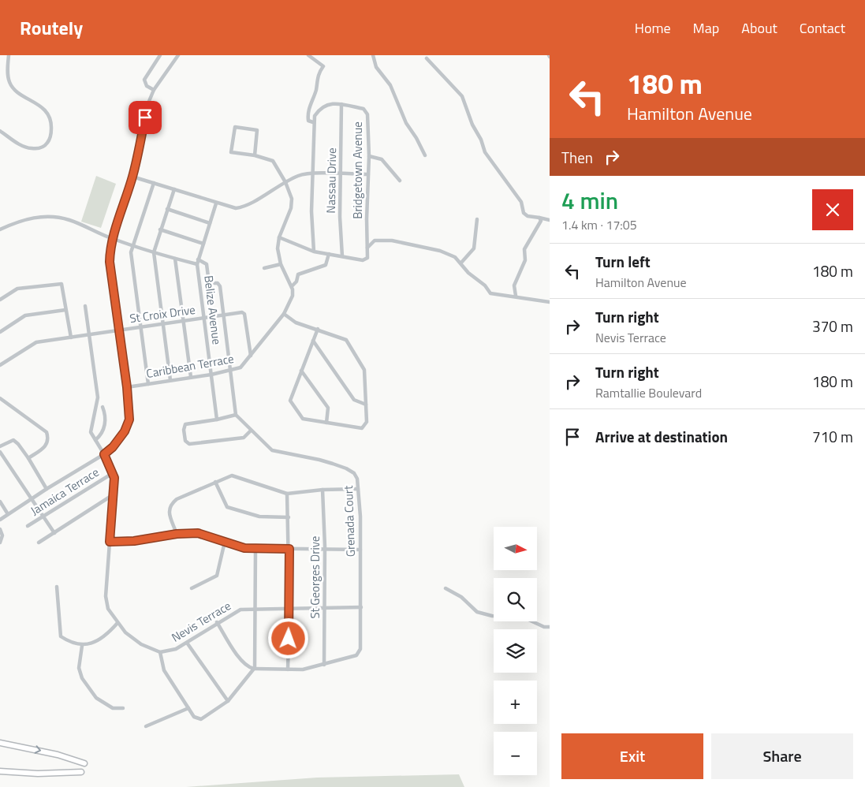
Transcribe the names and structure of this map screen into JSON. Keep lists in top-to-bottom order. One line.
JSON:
{"streets":{"street":["Bridgetown Avenue","Nassau Drive","Belize Avenue","St Croix Drive","Caribbean Terrace","Jamaica Terrace","Grenada Court","St Georges Drive","Nevis Terrace"]},"crossings":[["Bridgetown Avenue","Nassau Drive"],["Belize Avenue","St Croix Drive"],["Belize Avenue","Caribbean Terrace"],["St Croix Drive","Caribbean Terrace"],["Jamaica Terrace","Nevis Terrace"],["Grenada Court","St Georges Drive"],["Grenada Court","Nevis Terrace"],["St Georges Drive","Nevis Terrace"]],"north":"right","page":{"header":"Routely","nav":["Home","Map","About","Contact"],"turn":["180 m","Hamilton Avenue"],"then":"Then","heading":["4 min","1.4 km · 17:05"],"list":[{"name":"Turn left","note":"Hamilton Avenue","value":"180 m"},{"name":"Turn right","note":"Nevis Terrace","value":"370 m"},{"name":"Turn right","note":"Ramtallie Boulevard","value":"180 m"},{"name":"Arrive at destination","value":"710 m"}],"map_buttons":["+","−"],"buttons":["Exit","Share"]}}
